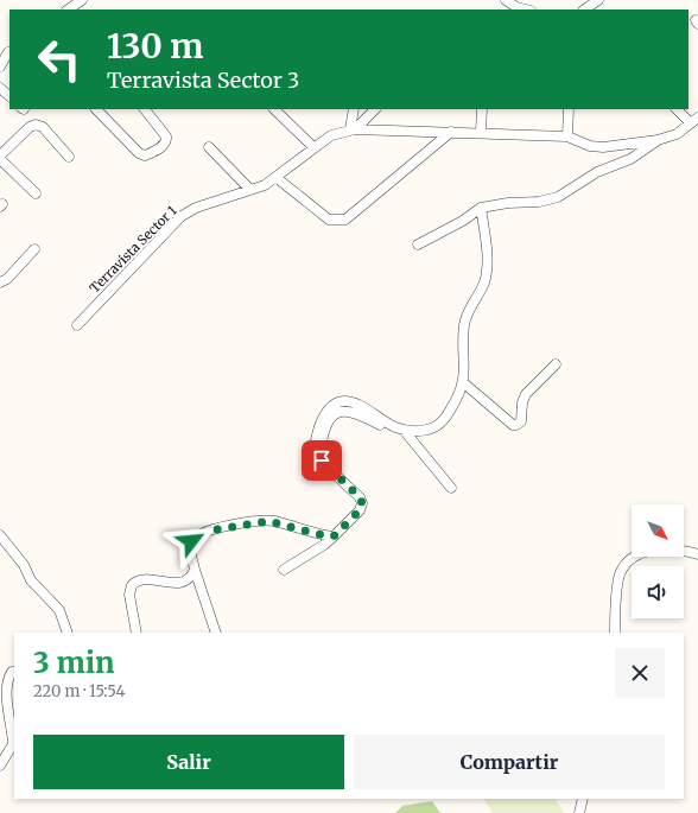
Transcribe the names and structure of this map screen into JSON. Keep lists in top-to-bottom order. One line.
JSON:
{"streets":{"street":["Terravista Sector 1"]},"north":"bottom right","page":{"turn":["130 m","Terravista Sector 3"],"heading":["3 min","220 m · 15:54"],"buttons":["Salir","Compartir"]}}
